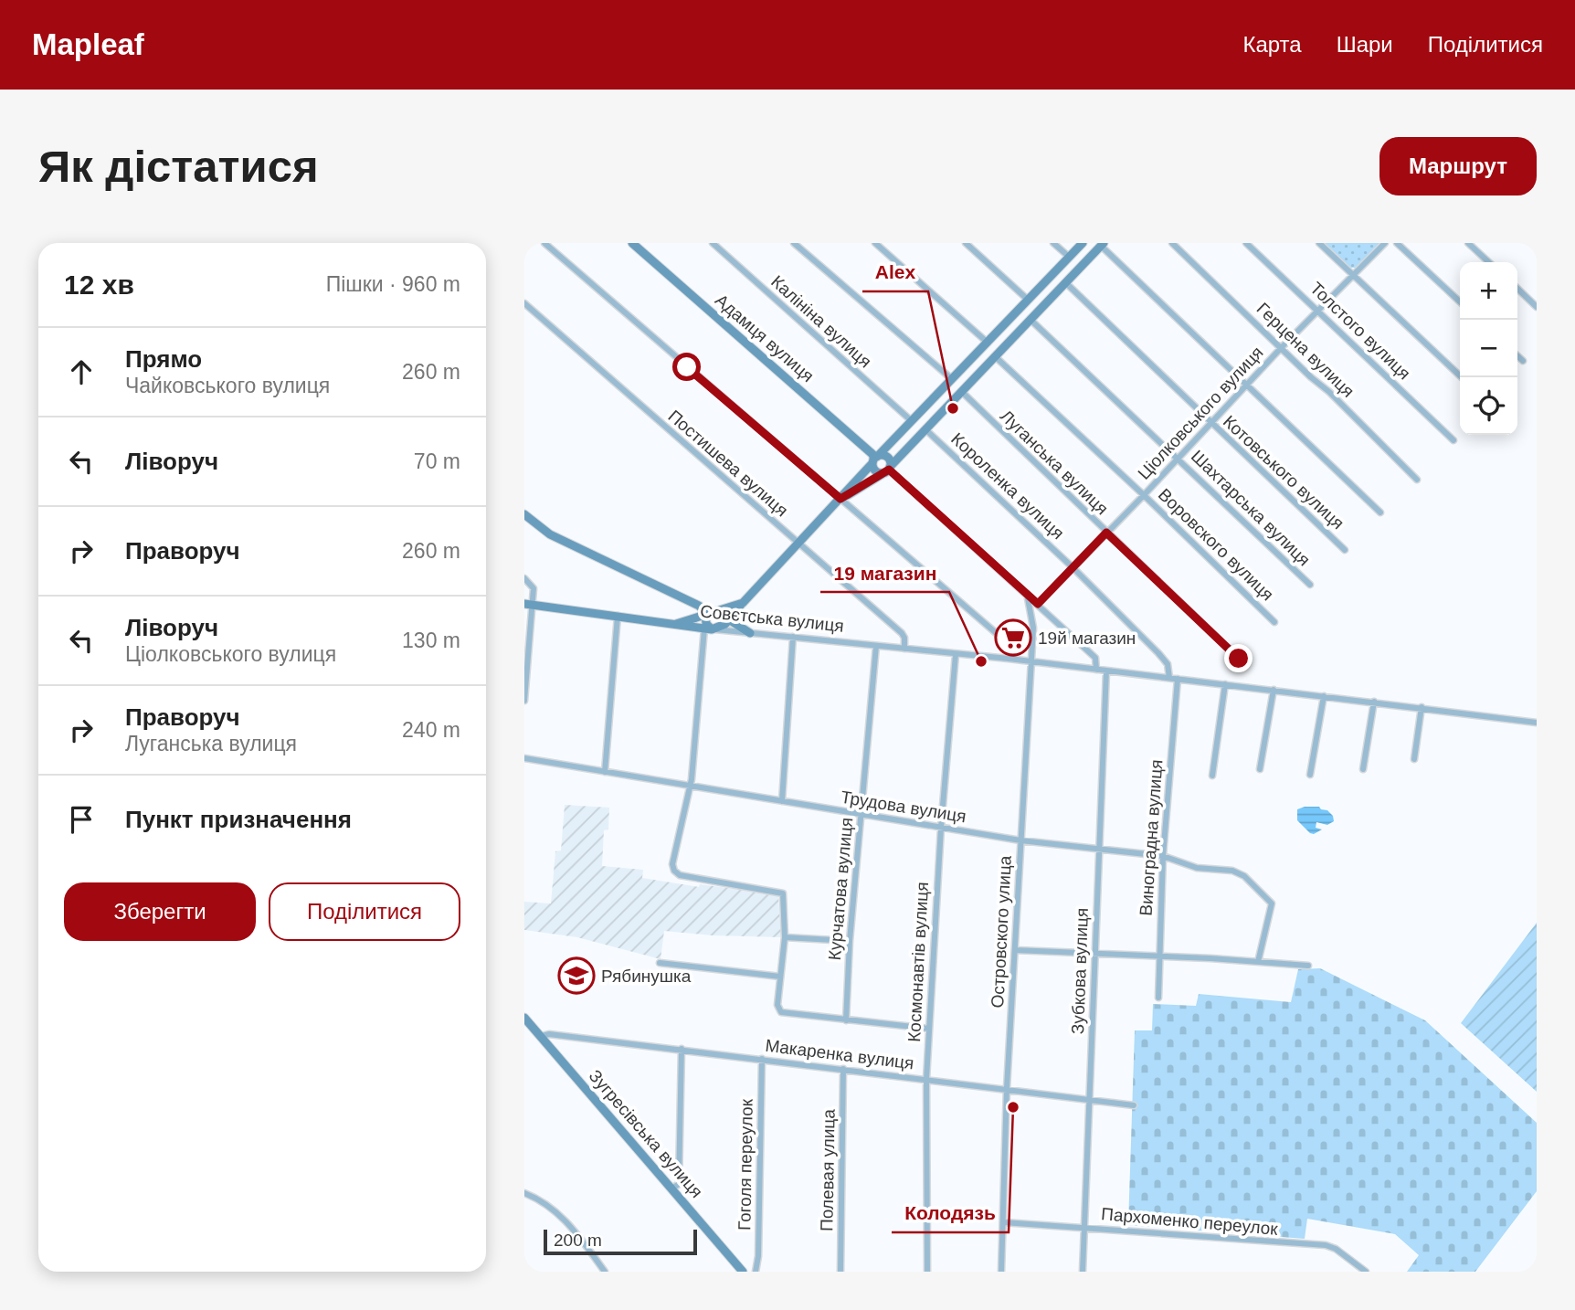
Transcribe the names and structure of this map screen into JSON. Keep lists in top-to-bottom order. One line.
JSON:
{"streets":{"street":["Калініна вулиця","Толстого вулиця","Адамця вулиця","Герцена вулиця","Ціолковського вулиця","Луганська вулиця","Постишева вулиця","Котовського вулиця","Короленка вулиця","Шахтарська вулиця","Воровского вулиця","Совєтська вулиця","Трудова вулиця","Виноградна вулиця","Курчатова вулиця","Островского улица","Космонавтів вулиця","Зубкова вулиця","Макаренка вулиця","Зугресівська вулиця","Гоголя переулок","Полевая улица","Пархоменко переулок"]},"crossings":[["Толстого вулиця","Ціолковського вулиця"],["Герцена вулиця","Ціолковського вулиця"],["Ціолковського вулиця","Луганська вулиця"],["Ціолковського вулиця","Котовського вулиця"],["Ціолковського вулиця","Короленка вулиця"],["Ціолковського вулиця","Шахтарська вулиця"],["Ціолковського вулиця","Воровского вулиця"],["Постишева вулиця","Совєтська вулиця"],["Короленка вулиця","Совєтська вулиця"],["Совєтська вулиця","Виноградна вулиця"],["Совєтська вулиця","Курчатова вулиця"],["Совєтська вулиця","Островского улица"],["Совєтська вулиця","Космонавтів вулиця"],["Совєтська вулиця","Зубкова вулиця"],["Трудова вулиця","Виноградна вулиця"],["Трудова вулиця","Курчатова вулиця"],["Трудова вулиця","Островского улица"],["Трудова вулиця","Космонавтів вулиця"],["Трудова вулиця","Зубкова вулиця"],["Островского улица","Макаренка вулиця"],["Островского улица","Пархоменко переулок"],["Космонавтів вулиця","Макаренка вулиця"],["Зубкова вулиця","Макаренка вулиця"],["Зубкова вулиця","Пархоменко переулок"],["Макаренка вулиця","Зугресівська вулиця"],["Макаренка вулиця","Гоголя переулок"],["Макаренка вулиця","Полевая улица"]],"places":{"other":["Alex","19 магазин","Колодязь"],"supermarket":["19й магазин"],"school or university":["Рябинушка"]},"scale_bar":"200 m","page":{"header":"Mapleaf","nav":["Карта","Шари","Поділитися"],"buttons":["Маршрут",["Зберегти","Поділитися"]],"title":"Як дістатися","heading":["12 хв","Пішки · 960 m"],"map_buttons":["+","−"],"list":[["Прямо","Чайковського вулиця","260 m"],["Ліворуч","70 m"],["Праворуч","260 m"],["Ліворуч","Ціолковського вулиця","130 m"],["Праворуч","Луганська вулиця","240 m"],"Пункт призначення"],"scale":"200 m"}}
